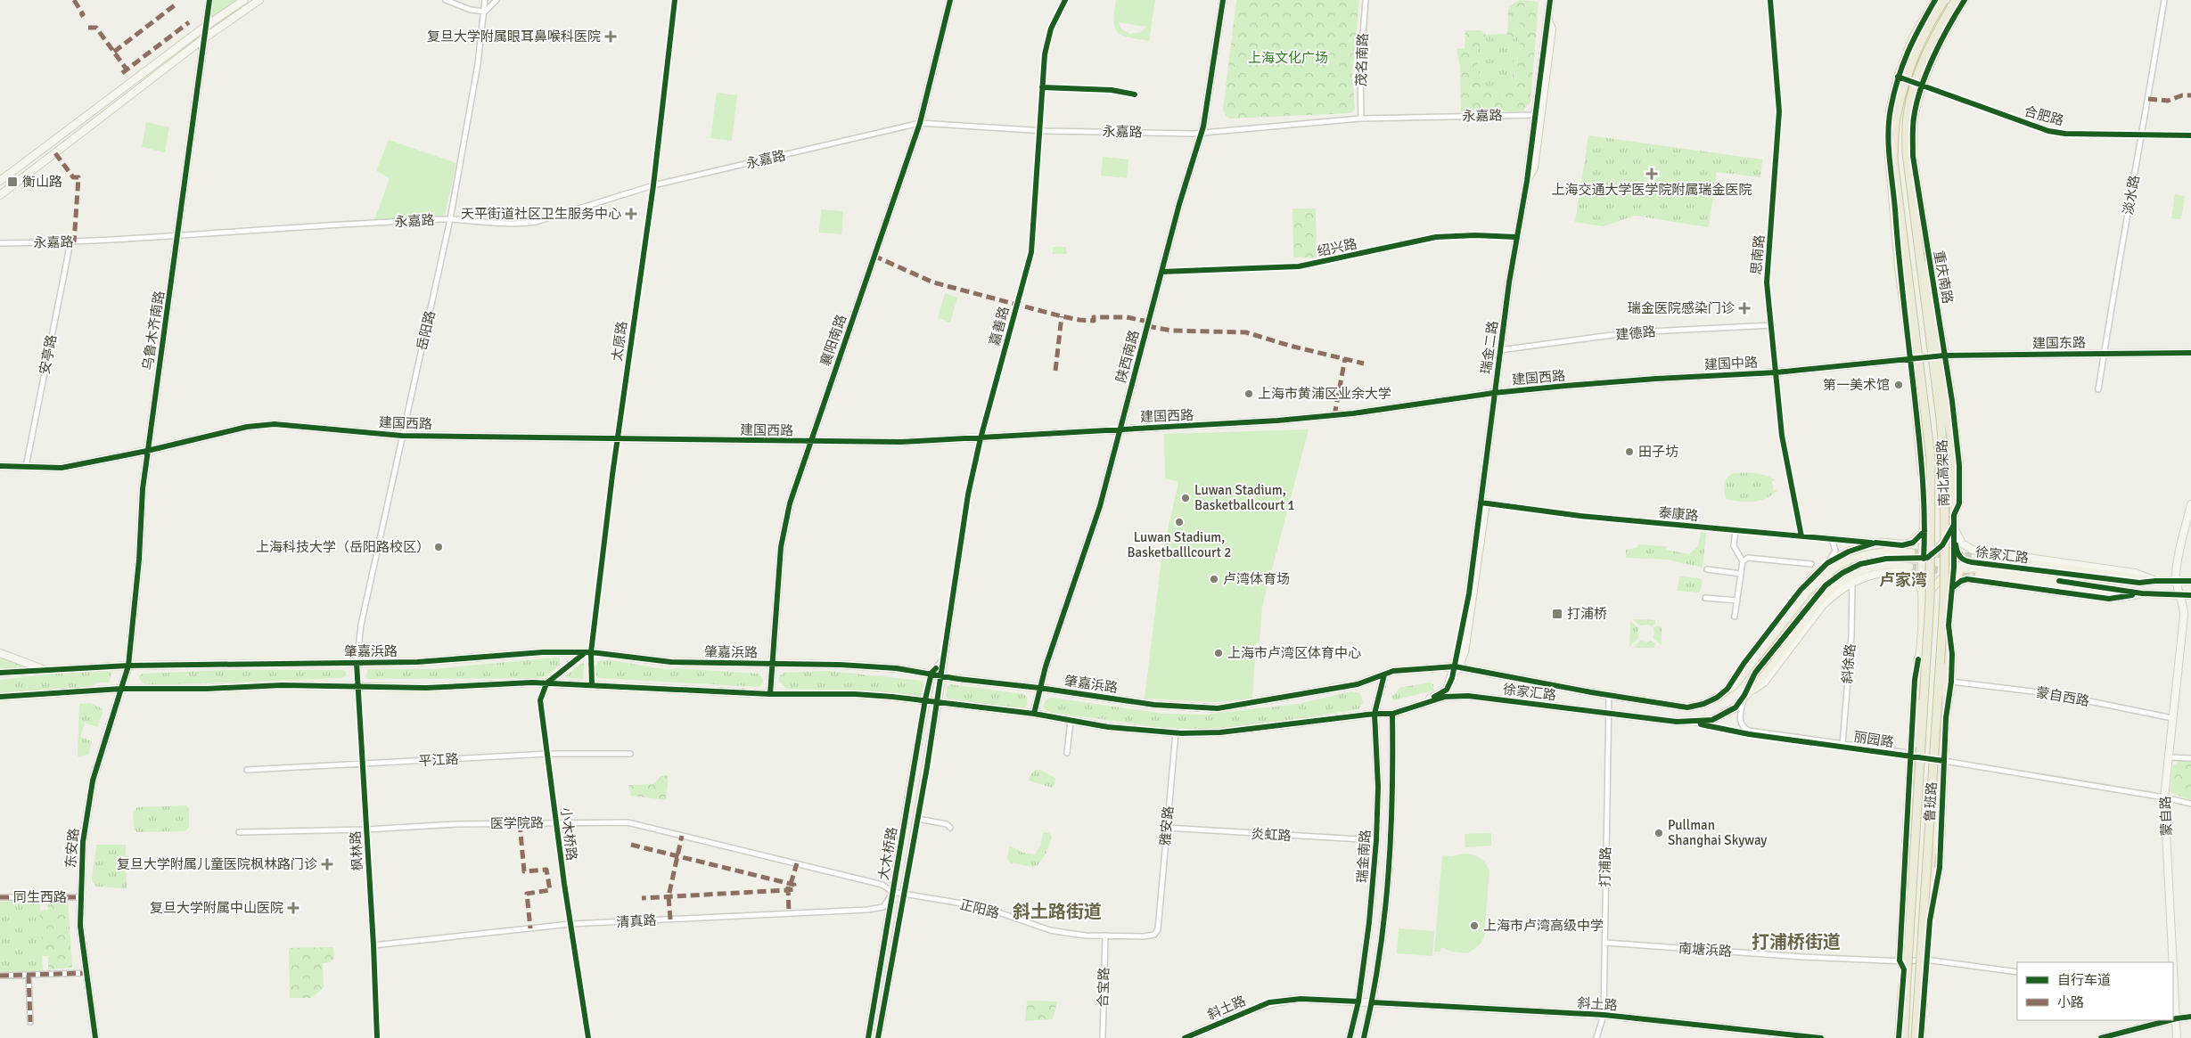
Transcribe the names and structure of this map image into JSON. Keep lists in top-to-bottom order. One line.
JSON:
{"streets":{"highway":["南北高架路"],"main road":["重庆南路","徐家汇路","肇嘉浜路","鲁班路"],"street":["茂名南路","永嘉路","合肥路","淡水路","绍兴路","思南路","嘉善路","乌鲁木齐南路","岳阳路","建德路","襄阳南路","太原路","建国东路","瑞金二路","安亭路","陕西南路","建国中路","建国西路","泰康路","斜徐路","蒙自西路","丽园路","平江路","蒙自路","医学院路","雅安路","小木桥路","炎虹路","东安路","枫林路","大木桥路","瑞金南路","打浦路","同生西路","正阳路","清真路","南塘浜路","合宝路","斜土路"]},"crossings":[["茂名南路","永嘉路"],["永嘉路","嘉善路"],["永嘉路","乌鲁木齐南路"],["永嘉路","岳阳路"],["永嘉路","襄阳南路"],["永嘉路","太原路"],["永嘉路","瑞金二路"],["永嘉路","安亭路"],["永嘉路","陕西南路"],["合肥路","淡水路"],["合肥路","重庆南路"],["淡水路","建国东路"],["绍兴路","瑞金二路"],["绍兴路","陕西南路"],["思南路","建德路"],["思南路","建国中路"],["思南路","泰康路"],["重庆南路","建国东路"],["重庆南路","徐家汇路"],["重庆南路","鲁班路"],["嘉善路","建国西路"],["嘉善路","肇嘉浜路"],["嘉善路","大木桥路"],["乌鲁木齐南路","建国西路"],["乌鲁木齐南路","肇嘉浜路"],["乌鲁木齐南路","东安路"],["岳阳路","建国西路"],["岳阳路","肇嘉浜路"],["岳阳路","枫林路"],["建德路","瑞金二路"],["襄阳南路","建国西路"],["襄阳南路","肇嘉浜路"],["太原路","建国西路"],["太原路","肇嘉浜路"],["建国东路","建国中路"],["瑞金二路","建国西路"],["瑞金二路","泰康路"],["瑞金二路","徐家汇路"],["瑞金二路","肇嘉浜路"],["安亭路","建国西路"],["陕西南路","建国西路"],["陕西南路","肇嘉浜路"],["建国中路","建国西路"],["南北高架路","鲁班路"],["泰康路","徐家汇路"],["徐家汇路","肇嘉浜路"],["徐家汇路","斜徐路"],["徐家汇路","丽园路"],["徐家汇路","鲁班路"],["徐家汇路","蒙自路"],["徐家汇路","瑞金南路"],["徐家汇路","打浦路"],["肇嘉浜路","东安路"],["肇嘉浜路","枫林路"],["肇嘉浜路","大木桥路"],["肇嘉浜路","瑞金南路"],["斜徐路","丽园路"],["蒙自西路","鲁班路"],["蒙自西路","蒙自路"],["丽园路","鲁班路"],["丽园路","蒙自路"],["平江路","小木桥路"],["平江路","枫林路"],["鲁班路","南塘浜路"],["医学院路","小木桥路"],["医学院路","枫林路"],["医学院路","大木桥路"],["医学院路","正阳路"],["医学院路","清真路"],["雅安路","炎虹路"],["雅安路","正阳路"],["小木桥路","清真路"],["炎虹路","瑞金南路"],["东安路","同生西路"],["枫林路","清真路"],["大木桥路","正阳路"],["大木桥路","清真路"],["瑞金南路","斜土路"],["打浦路","南塘浜路"],["打浦路","斜土路"],["正阳路","清真路"],["正阳路","合宝路"]],"districts":["卢家湾","斜土路街道","打浦桥街道"],"parks":["上海文化广场"],"places":{"health":["复旦大学附属眼耳鼻喉科医院","上海交通大学医学院附属瑞金医院","天平街道社区卫生服务中心","瑞金医院感染门诊","复旦大学附属儿童医院枫林路门诊","复旦大学附属中山医院"],"transit":["衡山路","打浦桥"],"other":["第一美术馆","上海市黄浦区业余大学","田子坊","Luwan Stadium, Basketballcourt 1","Luwan Stadium, Basketballlcourt 2","上海科技大学（岳阳路校区）","卢湾体育场","上海市卢湾区体育中心","Pullman Shanghai Skyway","上海市卢湾高级中学"]},"legend":["自行车道","小路"]}
